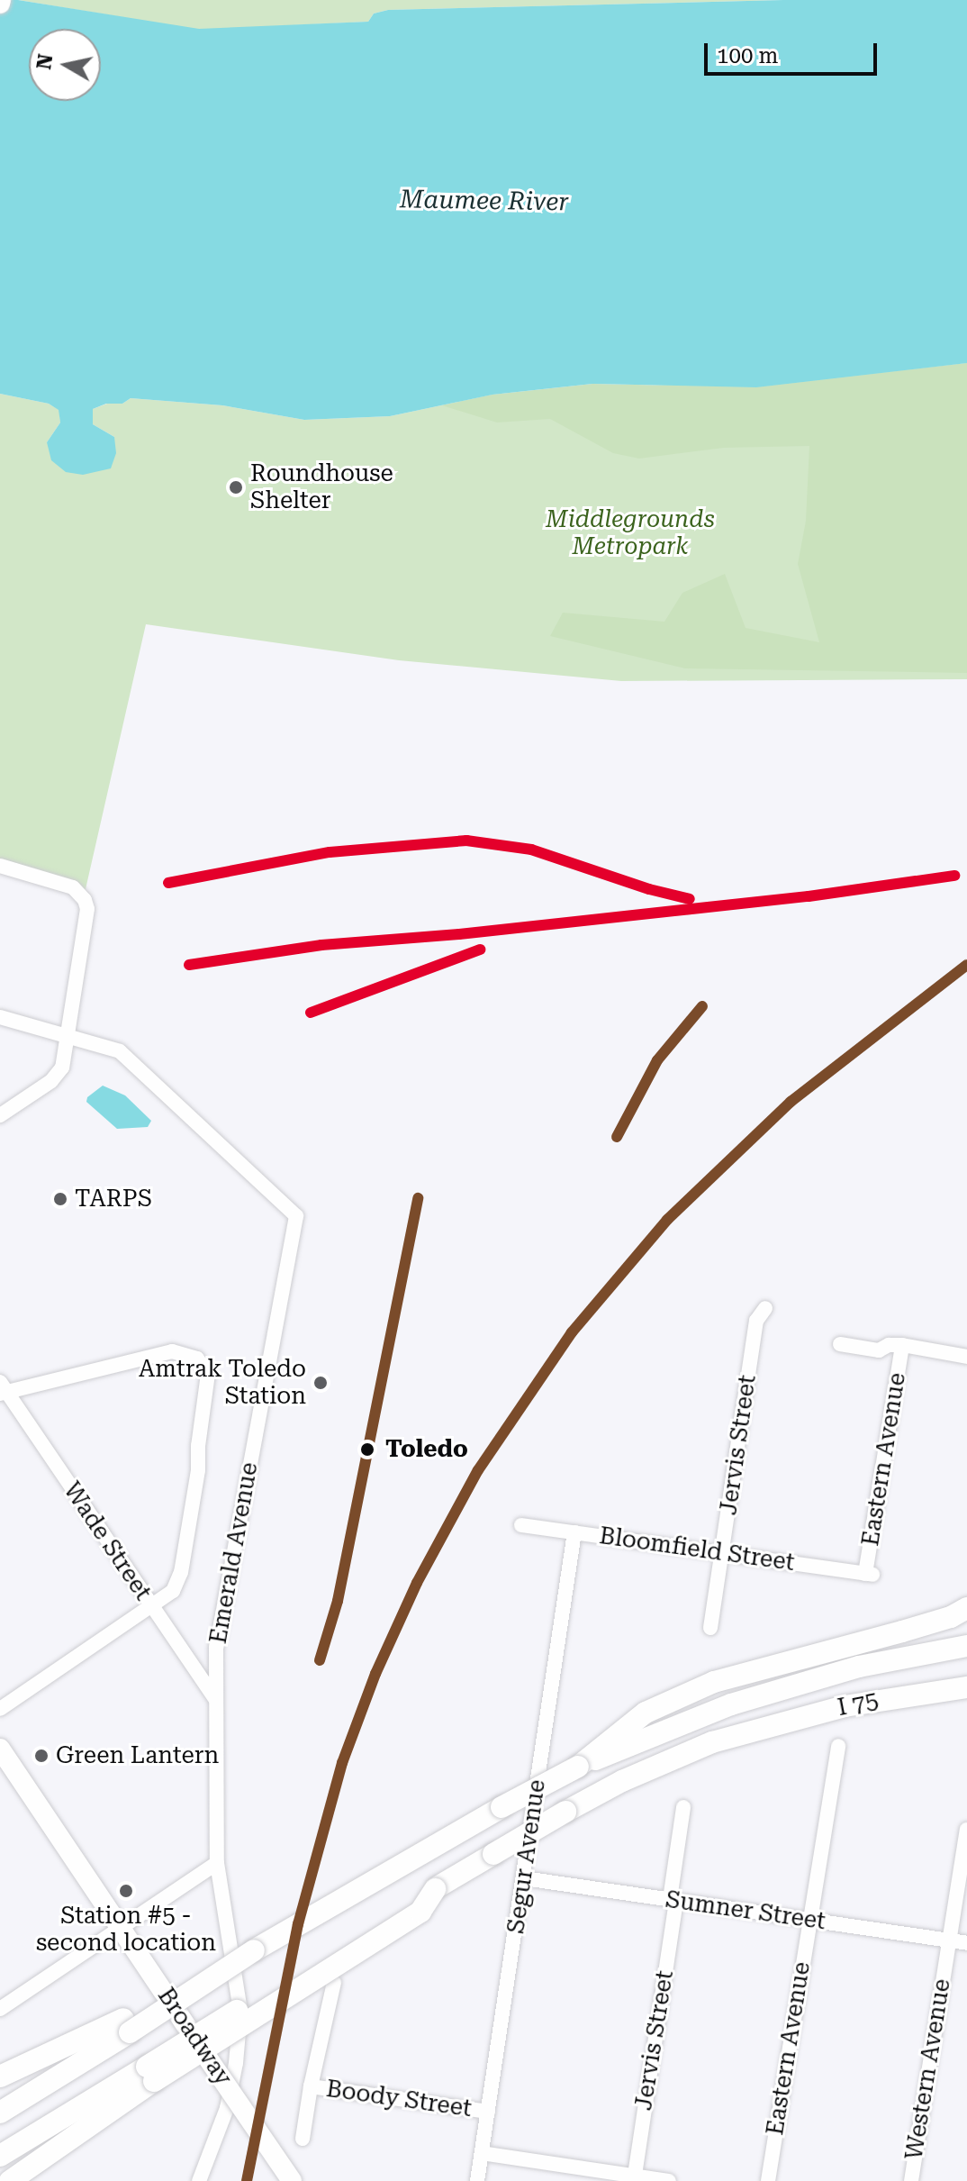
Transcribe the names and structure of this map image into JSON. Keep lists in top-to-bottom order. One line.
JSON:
{"streets":{"highway":["I 75"],"main road":["Broadway"],"street":["Jervis Street","Eastern Avenue","Wade Street","Bloomfield Street","Emerald Avenue","Segur Avenue","Sumner Street","Western Avenue","Boody Street"]},"crossings":[["Jervis Street","Bloomfield Street"],["Jervis Street","Sumner Street"],["Jervis Street","Boody Street"],["Eastern Avenue","Bloomfield Street"],["Eastern Avenue","Sumner Street"],["Wade Street","Emerald Avenue"],["Bloomfield Street","Segur Avenue"],["Segur Avenue","Sumner Street"],["Segur Avenue","Boody Street"],["Sumner Street","Western Avenue"]],"water":["Maumee River"],"parks":["Middlegrounds Metropark"],"places":["Roundhouse Shelter","TARPS","Amtrak Toledo Station","Toledo","Green Lantern","Station #5 - second location"],"scale_bar":"100 m","north":"left"}
